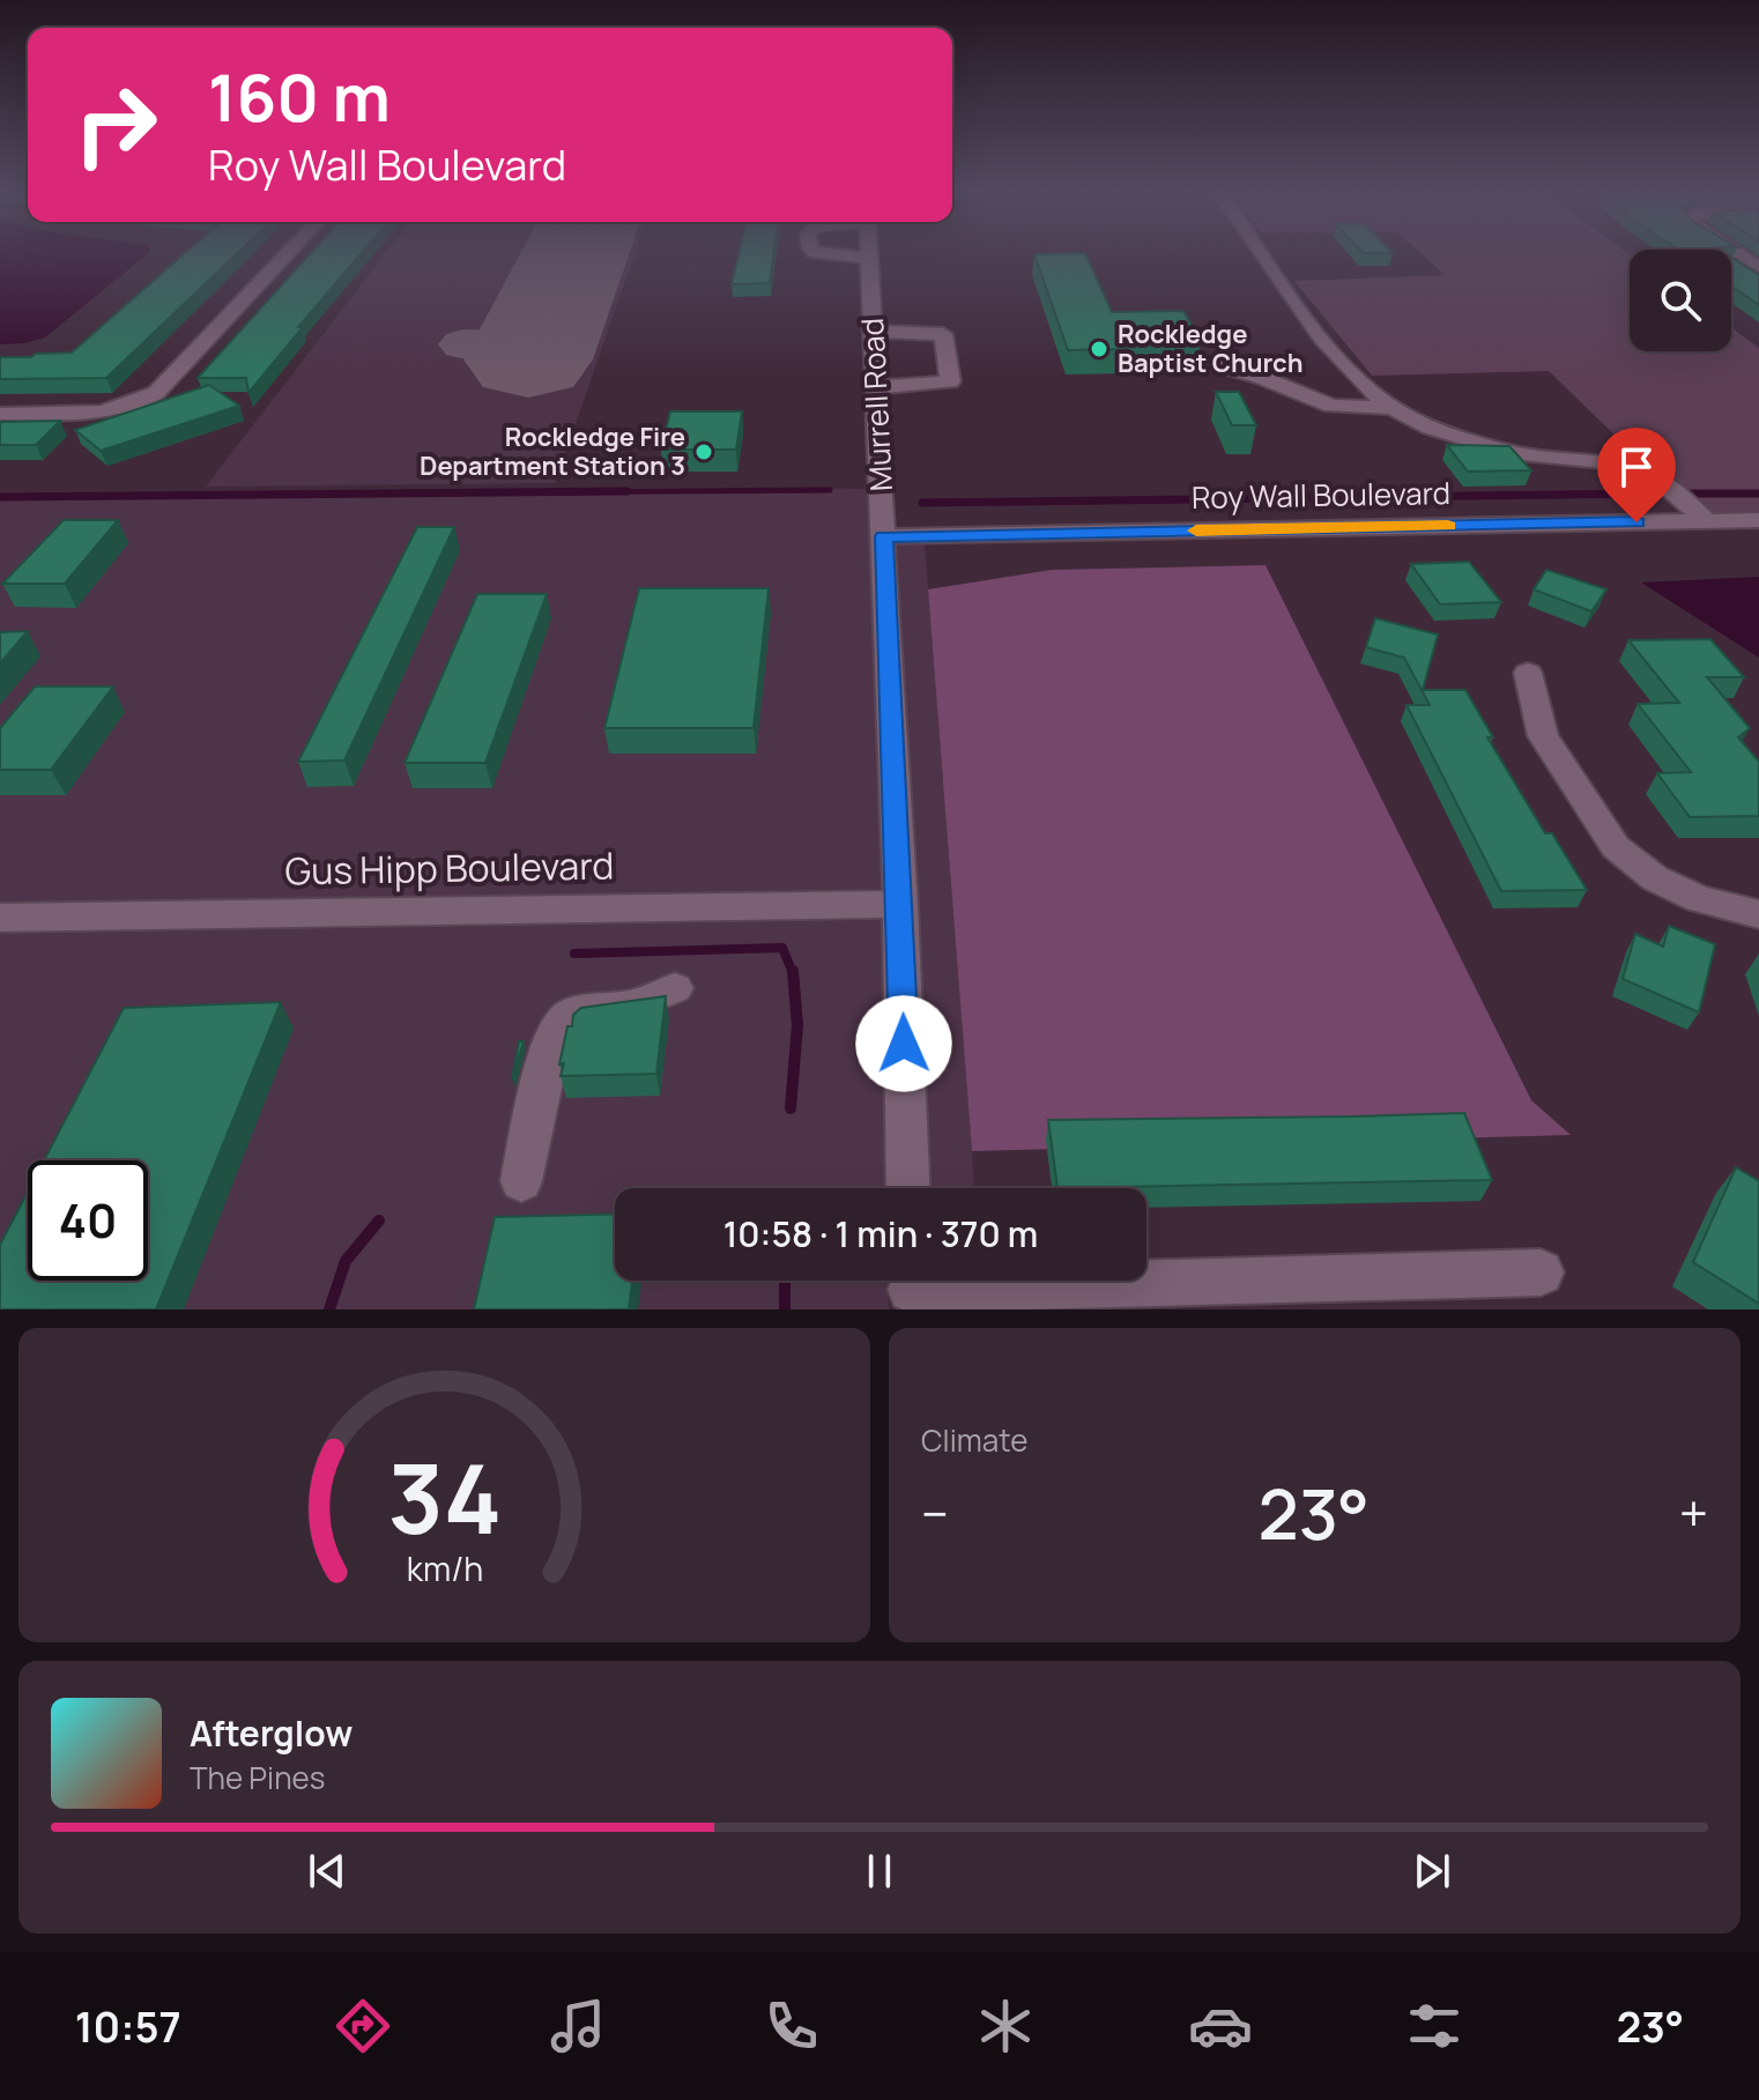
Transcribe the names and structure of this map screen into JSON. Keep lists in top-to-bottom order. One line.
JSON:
{"streets":{"street":["Murrell Road","Roy Wall Boulevard","Gus Hipp Boulevard"]},"crossings":[["Murrell Road","Roy Wall Boulevard"],["Murrell Road","Gus Hipp Boulevard"]],"places":["Rockledge Baptist Church","Rockledge Fire Department Station 3"],"page":{"turn":["160 m","Roy Wall Boulevard"],"limit":"40","trip":"10:58 · 1 min · 370 m","tile":"Climate","heat":["−","23°","+"],"song":["Afterglow","The Pines"],"tabs":["10:57","23°"],"gauge":["34","km/h"]}}
